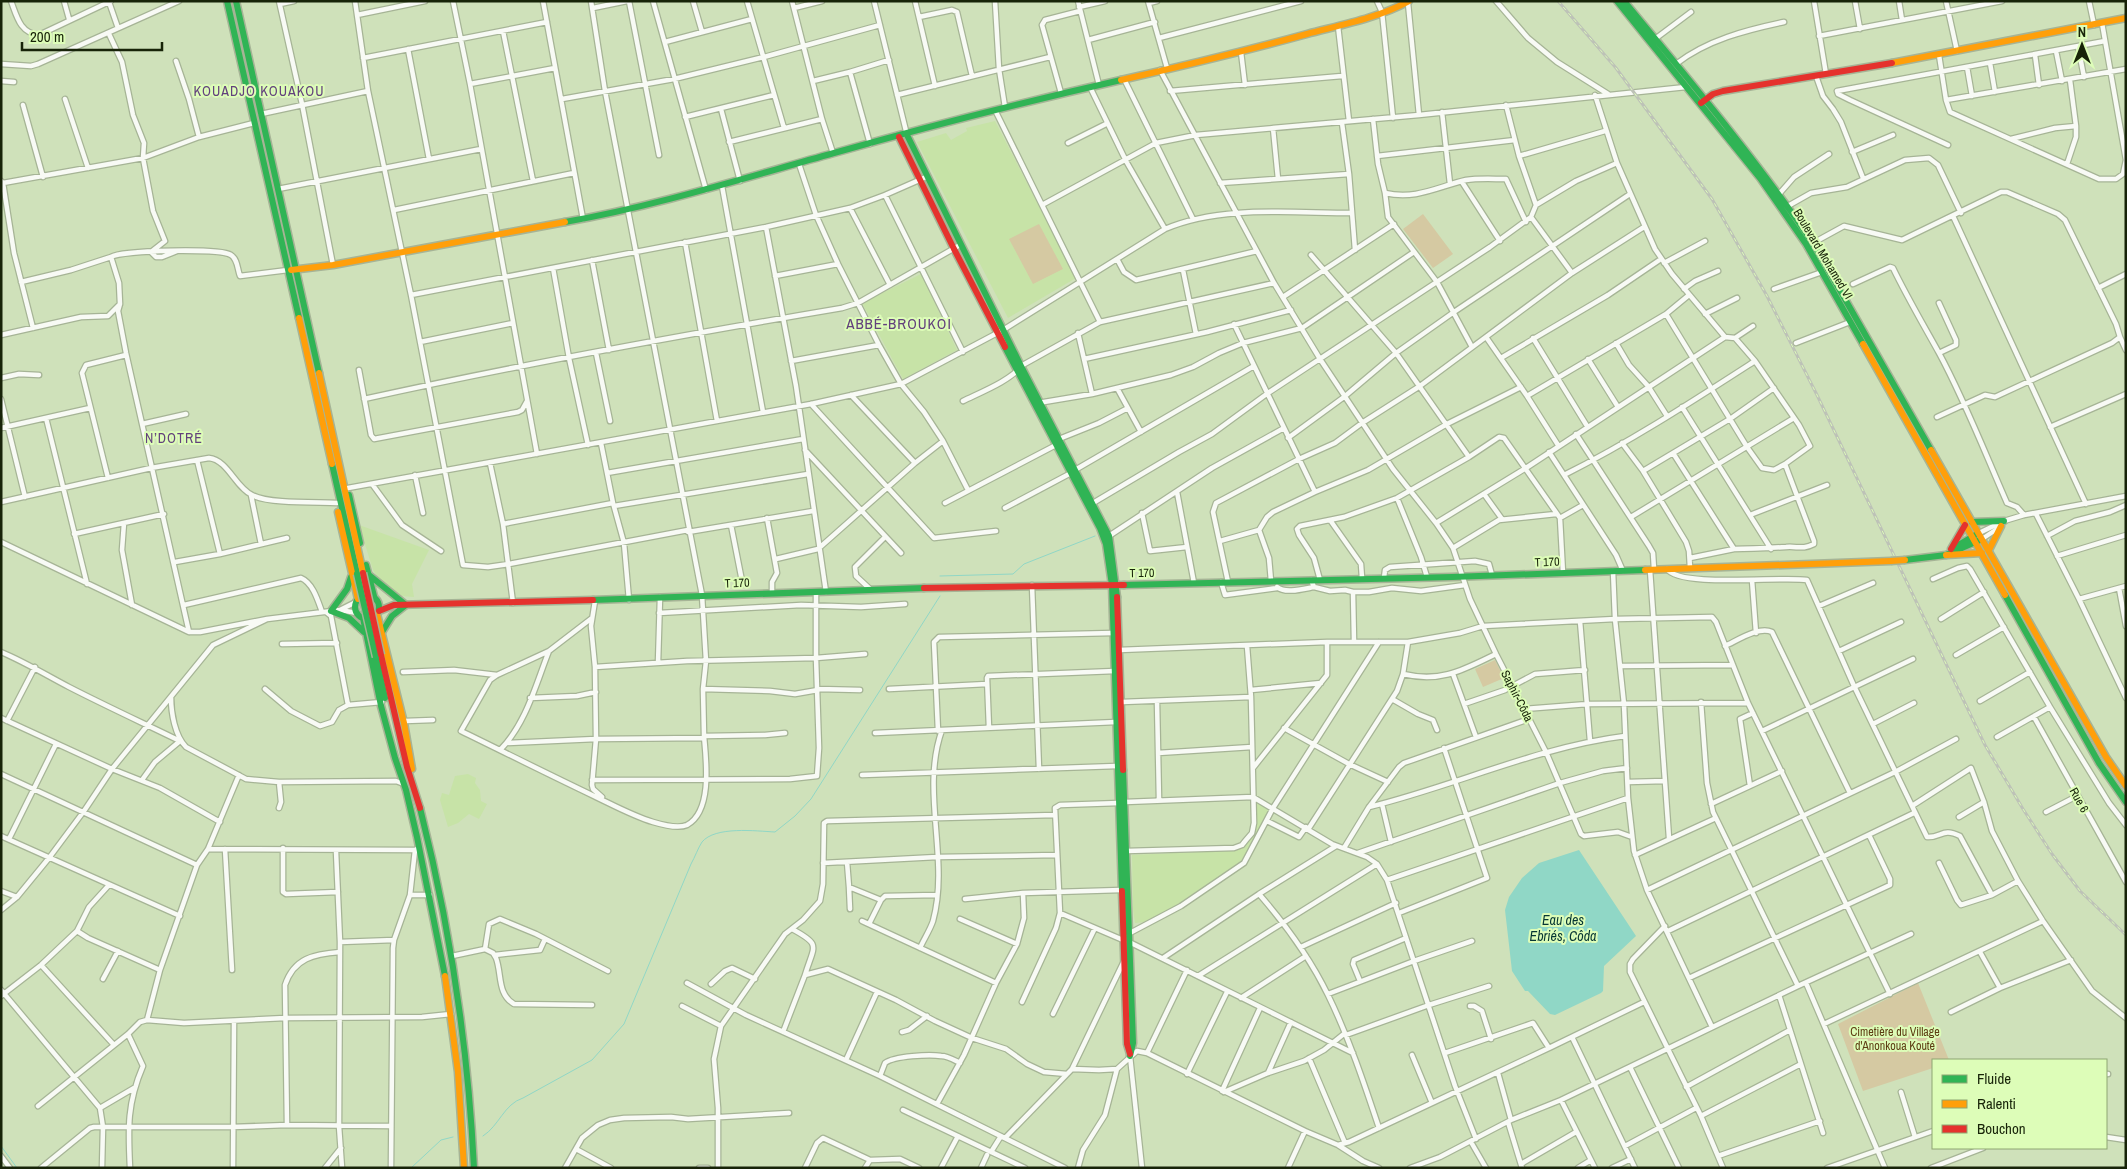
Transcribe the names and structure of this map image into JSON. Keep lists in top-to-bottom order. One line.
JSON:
{"streets":{"main road":["Boulevard Mohamed VI","T 170"],"street":["Saphir-Côda","Rue 6"]},"crossings":[["Boulevard Mohamed VI","T 170"],["T 170","Saphir-Côda"]],"districts":["KOUADJO KOUAKOU","ABBÉ-BROUKOI","N’DOTRÉ"],"water":["Eau des Ebriés, Côda"],"parks":["Cimetière du Village d'Anonkoua Kouté"],"legend":["Fluide","Ralenti","Bouchon"],"scale_bar":"200 m","north":"top"}
